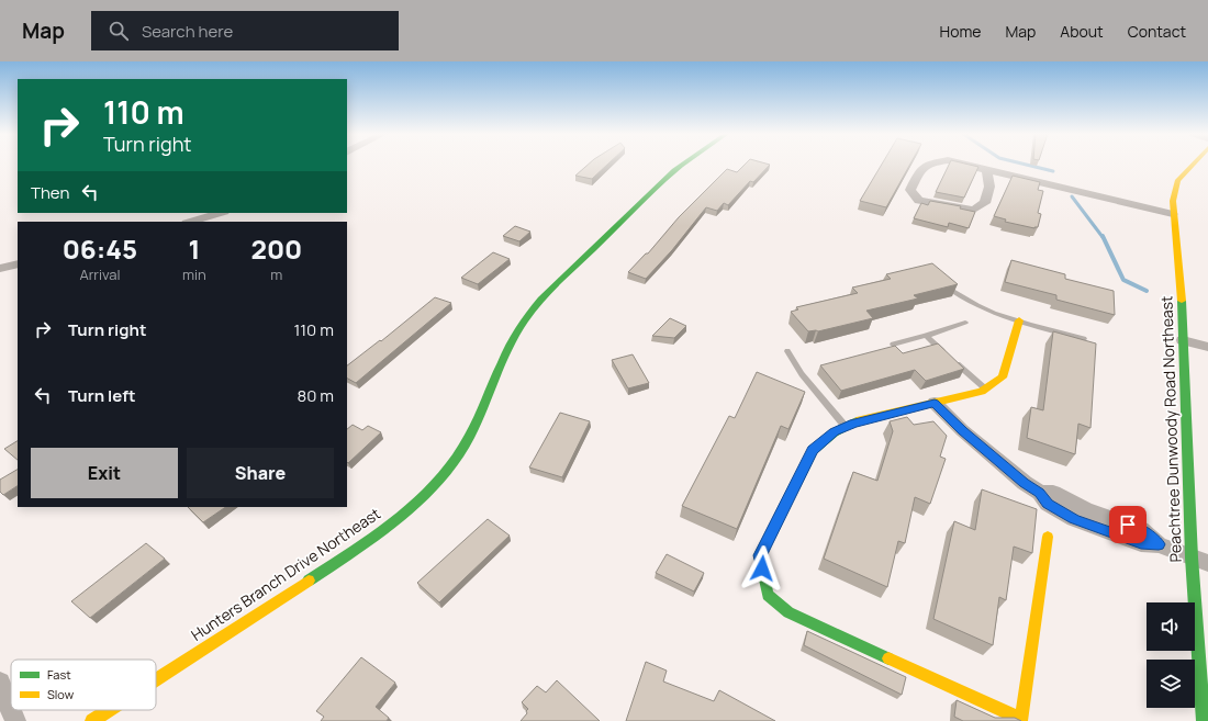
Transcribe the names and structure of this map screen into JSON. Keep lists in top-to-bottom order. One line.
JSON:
{"streets":{"street":["Peachtree Dunwoody Road Northeast","Hunters Branch Drive Northeast"]},"legend":["Fast","Slow"],"page":{"header":"Map","search":"Search here","nav":["Home","Map","About","Contact"],"turn":["110 m","Turn right"],"then":"Then","eta":["06:45","Arrival","1","min","200","m"],"list":[{"name":"Turn right","value":"110 m"},{"name":"Turn left","value":"80 m"}],"buttons":["Exit","Share"]}}
